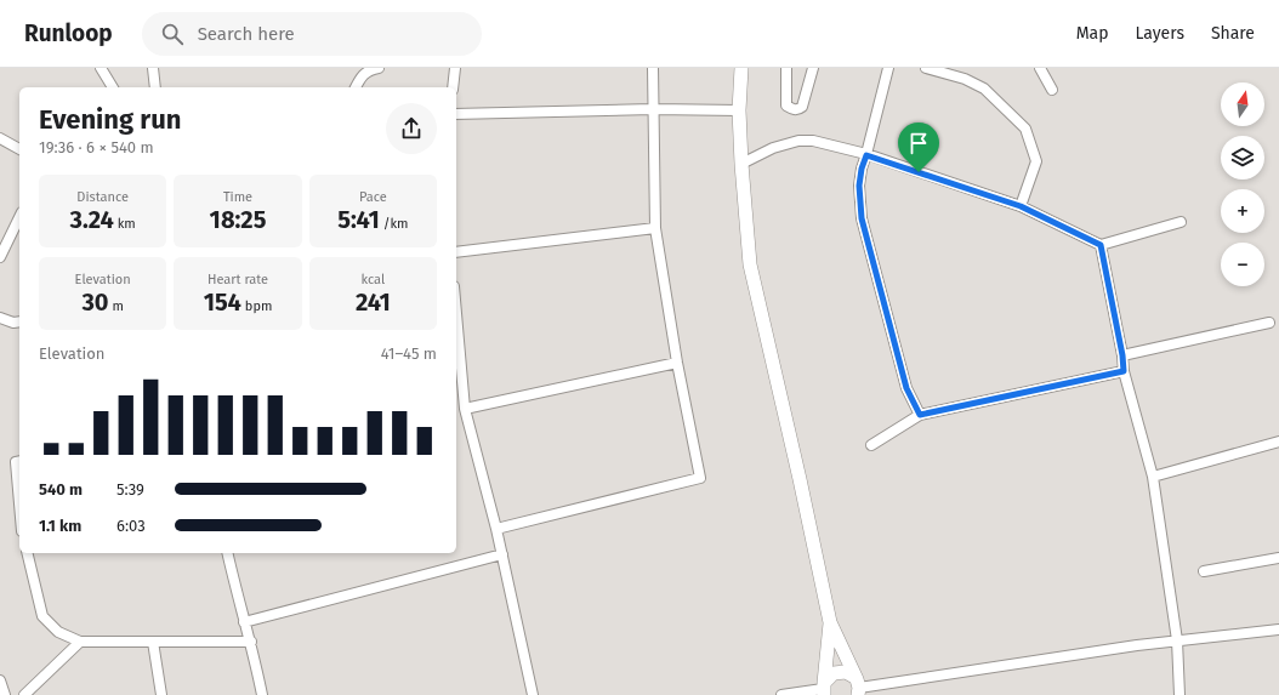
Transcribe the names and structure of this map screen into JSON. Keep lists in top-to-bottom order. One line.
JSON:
{"north":"top","page":{"header":"Runloop","search":"Search here","nav":["Map","Layers","Share"],"map_buttons":["+","−"],"heading":["Evening run","19:36 · 6 × 540 m"],"stats":[["Distance","3.24 km"],["Time","18:25"],["Pace","5:41 /km"],["Elevation","30 m"],["Heart rate","154 bpm"],["kcal","241"]],"chart":["Elevation","41–45 m"],"list":[{"name":"540 m","note":"5:39"},{"name":"1.1 km","note":"6:03"}]}}
